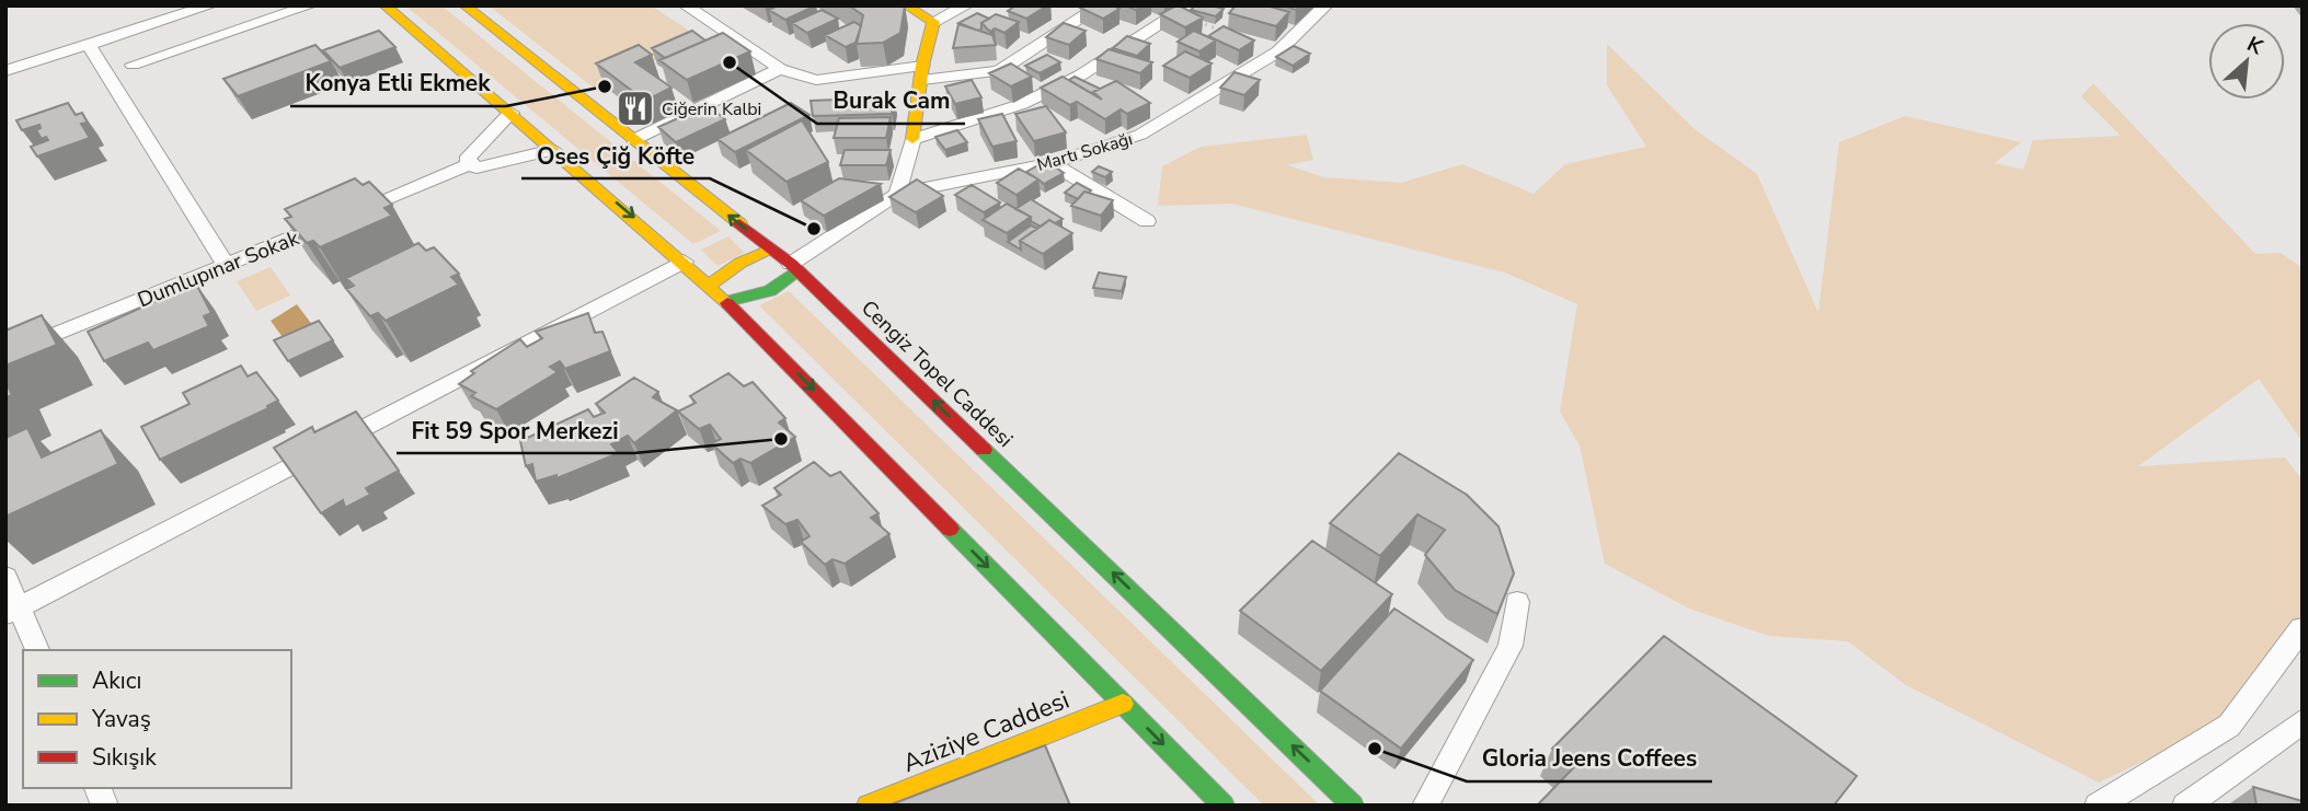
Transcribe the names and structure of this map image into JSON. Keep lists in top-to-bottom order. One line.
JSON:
{"streets":{"main road":["Cengiz Topel Caddesi","Aziziye Caddesi"],"street":["Martı Sokağı","Dumlupınar Sokak"]},"places":{"other":["Burak Cam","Konya Etli Ekmek","Oses Çiğ Köfte","Fit 59 Spor Merkezi","Gloria Jeens Coffees"],"restaurant":["Ciğerin Kalbi"]},"legend":["Akıcı","Yavaş","Sıkışık"],"north":"top right"}
